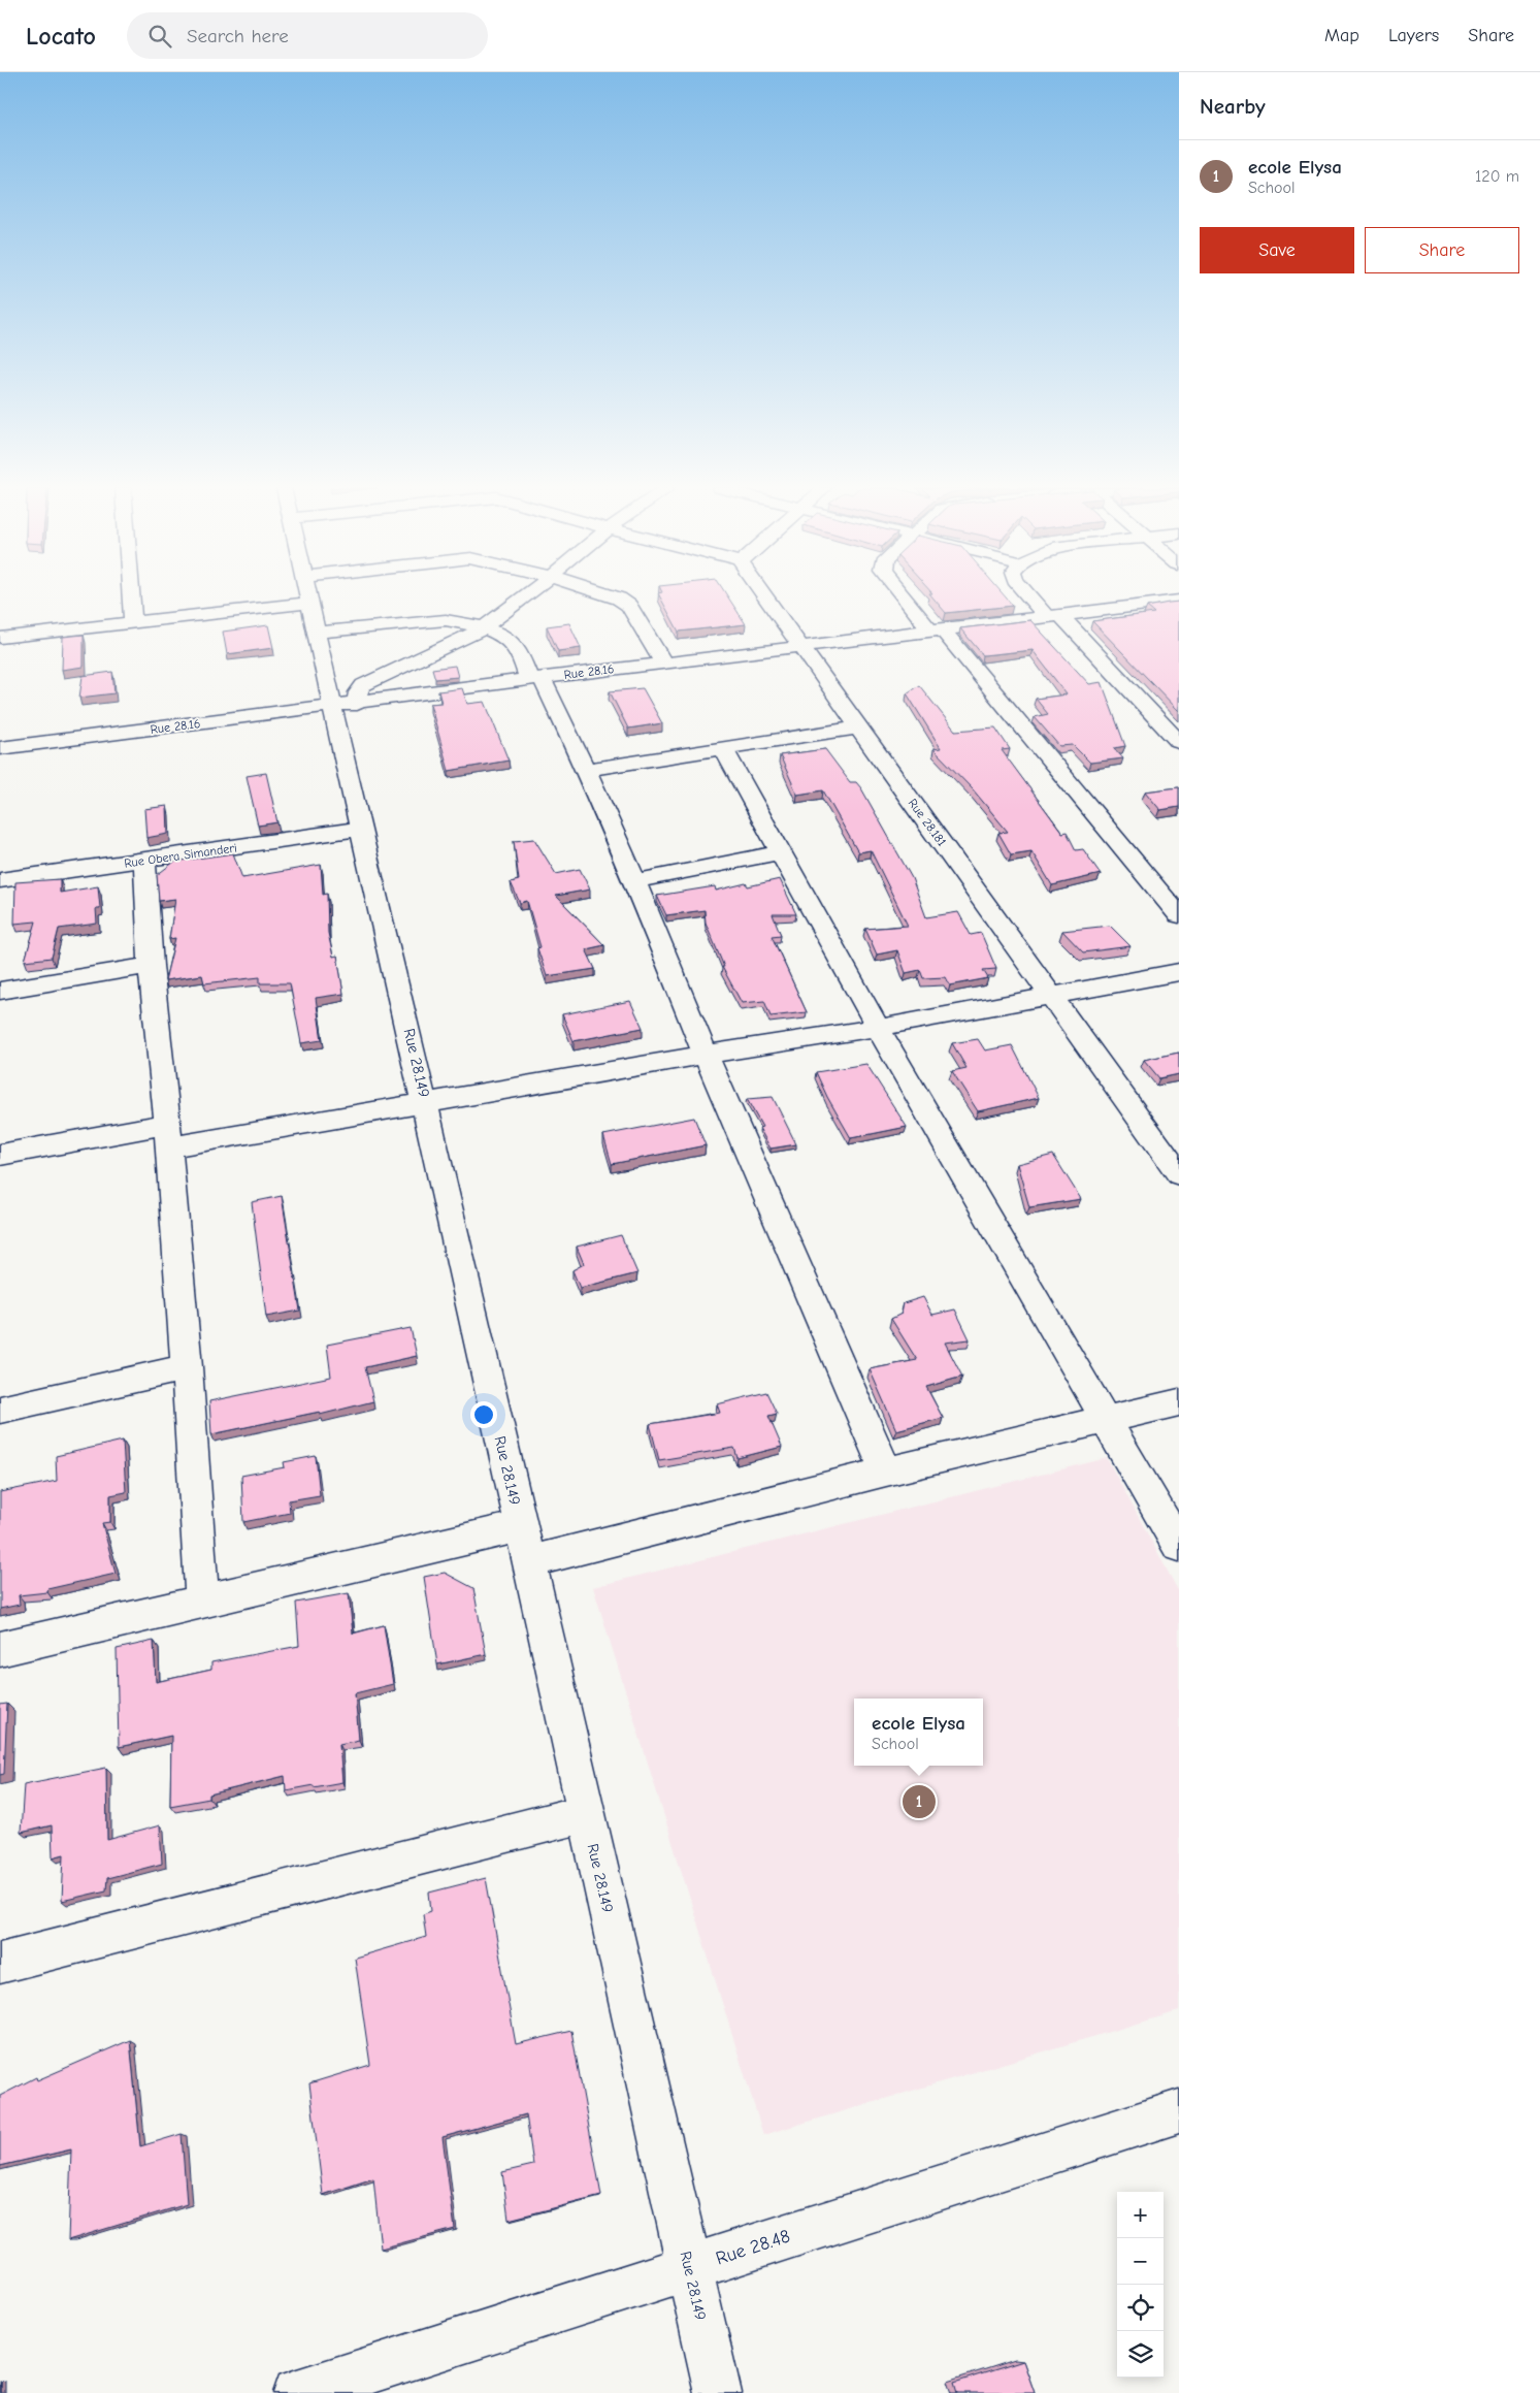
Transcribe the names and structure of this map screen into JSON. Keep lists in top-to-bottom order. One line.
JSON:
{"streets":{"street":["Rue 28.16","Rue 28.181","Rue Obera Simanderi","Rue 28.149","Rue 28.48"]},"crossings":[["Rue 28.16","Rue 28.181"],["Rue 28.16","Rue 28.149"],["Rue Obera Simanderi","Rue 28.149"],["Rue 28.149","Rue 28.48"]],"page":{"header":"Locato","search":"Search here","nav":["Map","Layers","Share"],"heading":"Nearby","list":[{"mark":"1","name":"ecole Elysa","note":"School","value":"120 m"}],"buttons":["Save","Share"],"popup":["ecole Elysa","School"],"pins":"1","map_buttons":["+","−"]}}
